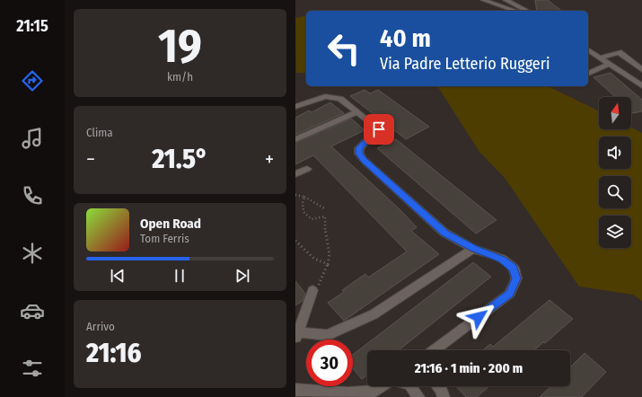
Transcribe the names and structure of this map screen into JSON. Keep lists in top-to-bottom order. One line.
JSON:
{"north":"top","page":{"tabs":"21:15","tile":[["19","km/h"],"Clima",["Arrivo","21:16"]],"turn":["40 m","Via Padre Letterio Ruggeri"],"heat":["−","21.5°","+"],"song":["Open Road","Tom Ferris"],"limit":"30","trip":"21:16 · 1 min · 200 m"}}
